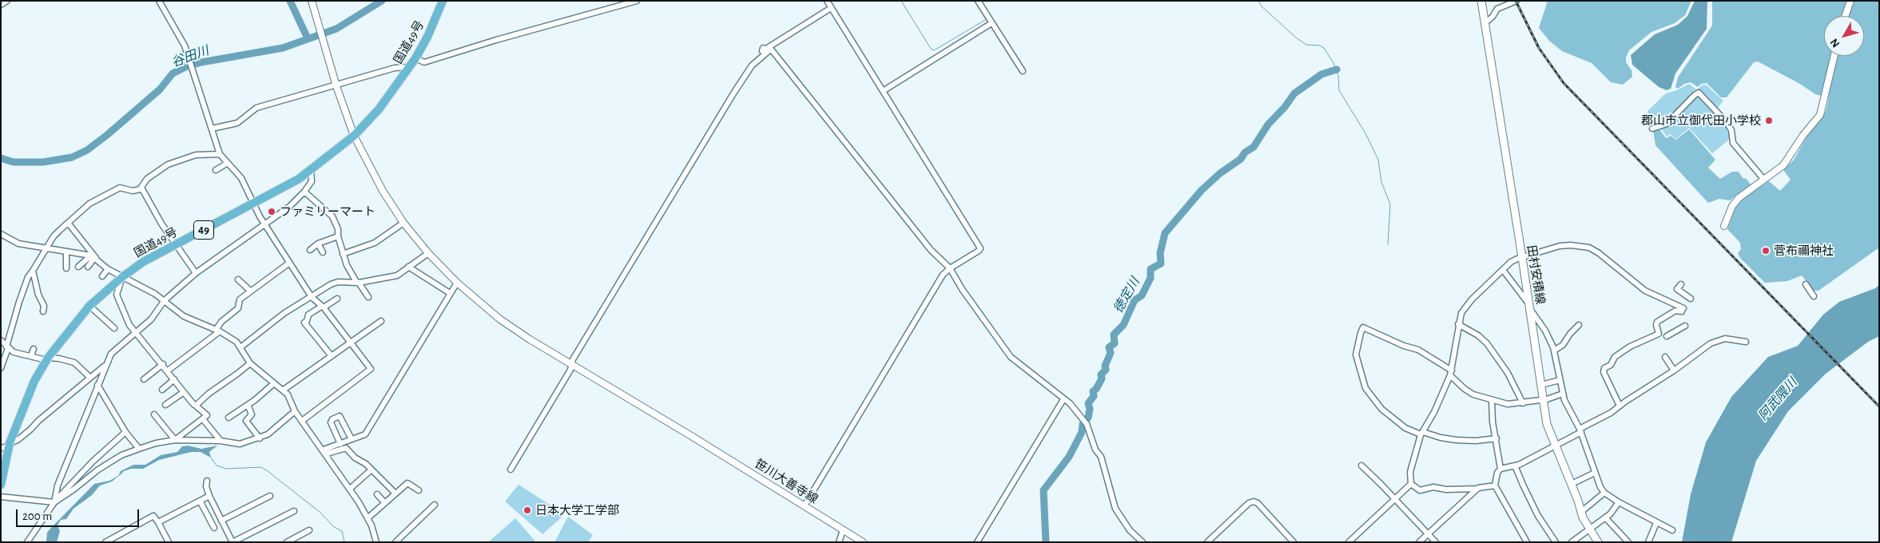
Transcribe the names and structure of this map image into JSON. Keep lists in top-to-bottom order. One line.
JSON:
{"streets":{"highway":["国道49号","49"],"main road":["田村安積線"],"street":["笹川大善寺線"]},"crossings":[["国道49号","笹川大善寺線"]],"water":["谷田川","徳定川","阿武隈川"],"places":["郡山市立御代田小学校","ファミリーマート","菅布禰神社","日本大学工学部"],"scale_bar":"200 m","north":"bottom left"}
